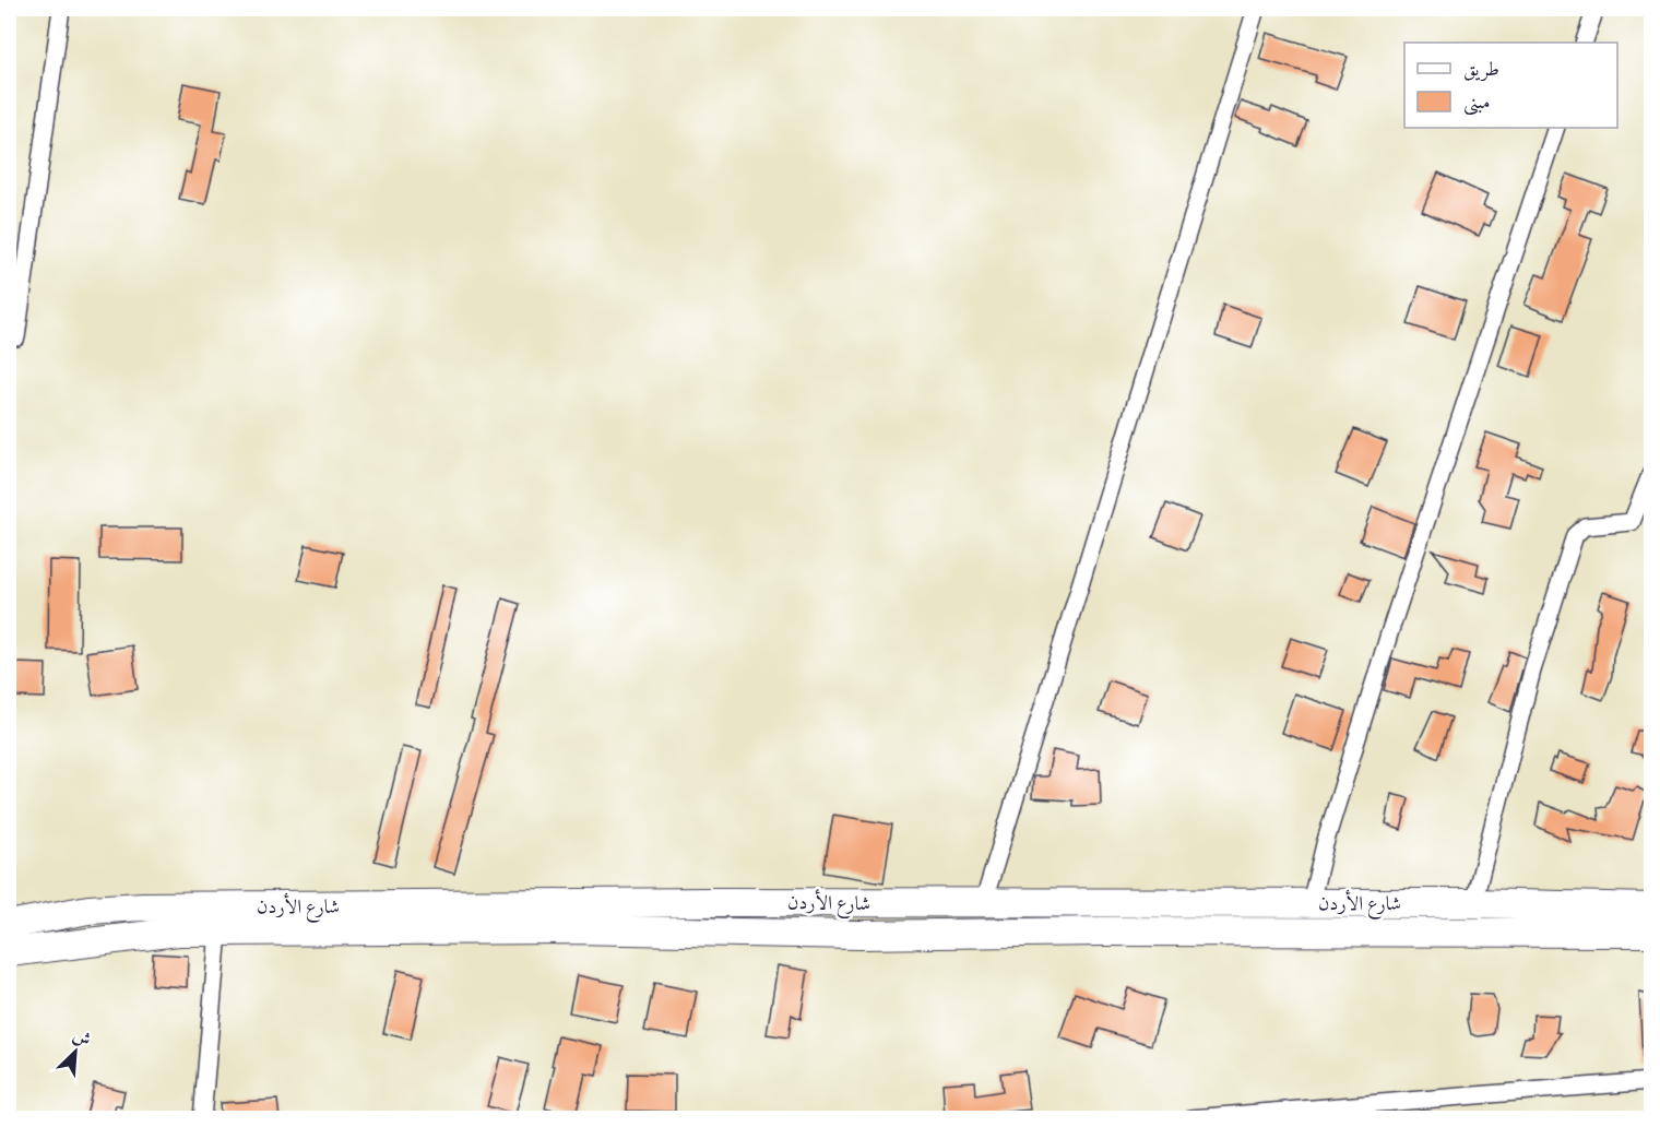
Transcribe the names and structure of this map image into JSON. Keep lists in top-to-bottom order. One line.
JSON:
{"streets":{"highway":["شارع الأردن"]},"legend":["طريق","مبنى"],"north":"top right"}
